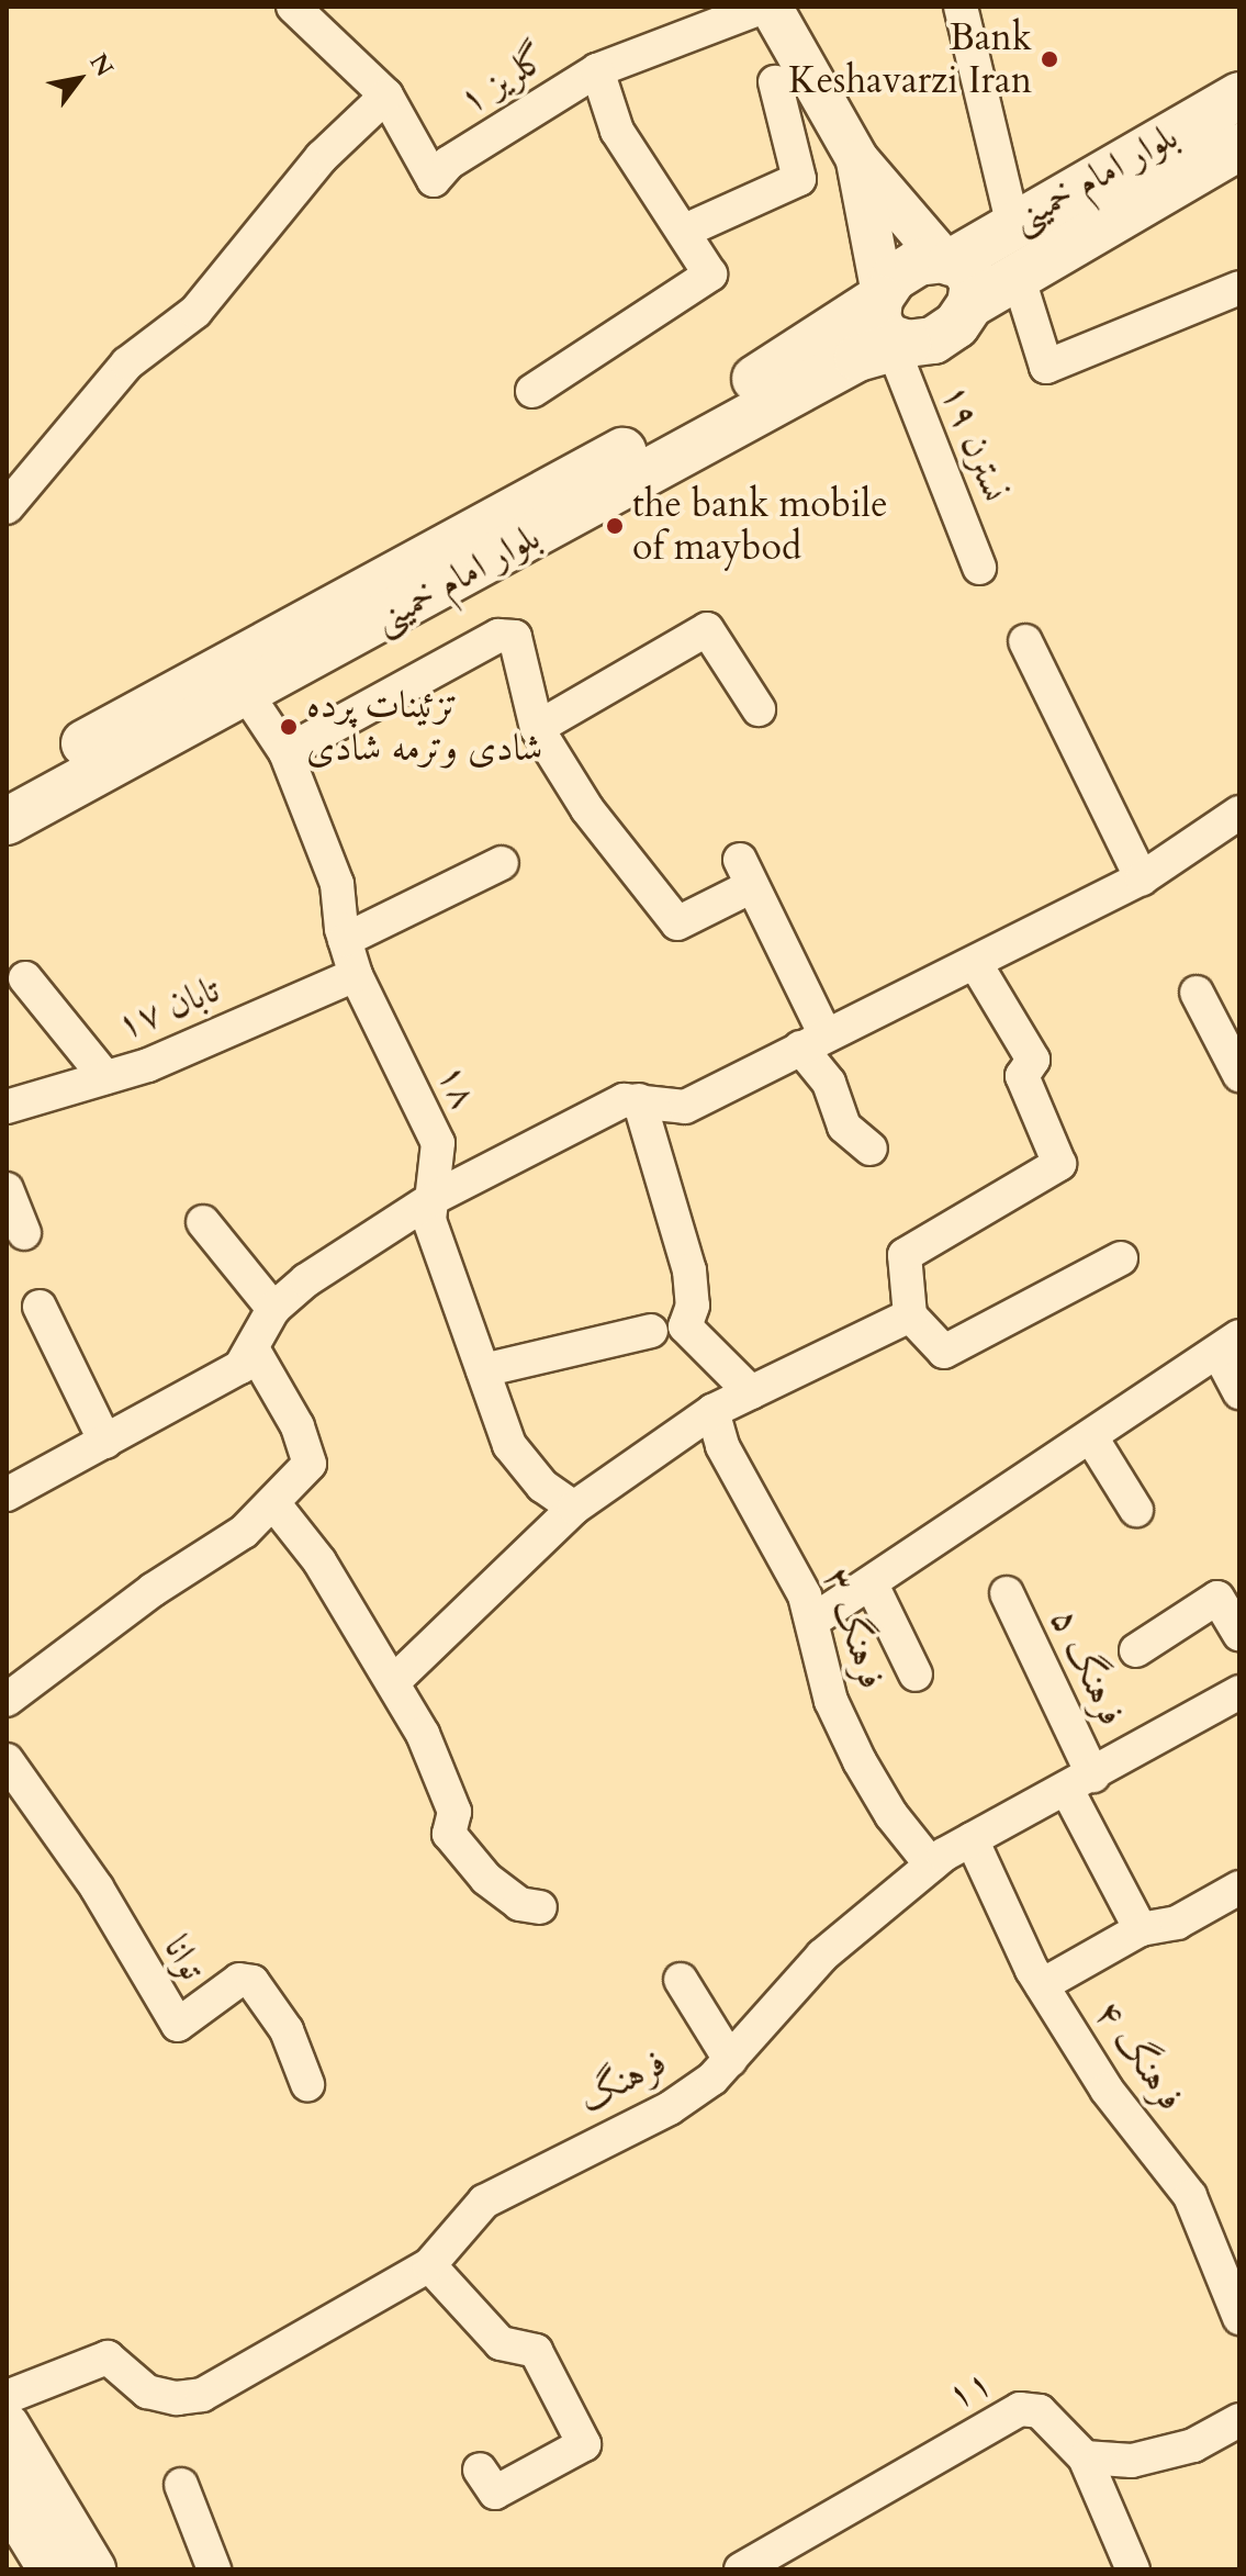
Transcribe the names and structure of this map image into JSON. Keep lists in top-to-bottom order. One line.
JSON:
{"streets":{"main road":["بلوار امام خمینی"],"street":["گلریز ۱","نسترن ۱۹","تابان ۱۷","۱۸","فرهنگ ۳","فرهنگ ۵","توانا","فرهنگ ۴","فرهنگ","۱۱"]},"crossings":[["بلوار امام خمینی","نسترن ۱۹"],["بلوار امام خمینی","۱۸"],["تابان ۱۷","۱۸"],["فرهنگ ۳","فرهنگ"],["فرهنگ ۵","فرهنگ"],["فرهنگ ۴","فرهنگ"]],"places":["Bank Keshavarzi Iran","the bank mobile of maybod","تزئینات پرده شادی وترمه شادی"],"north":"top right"}
